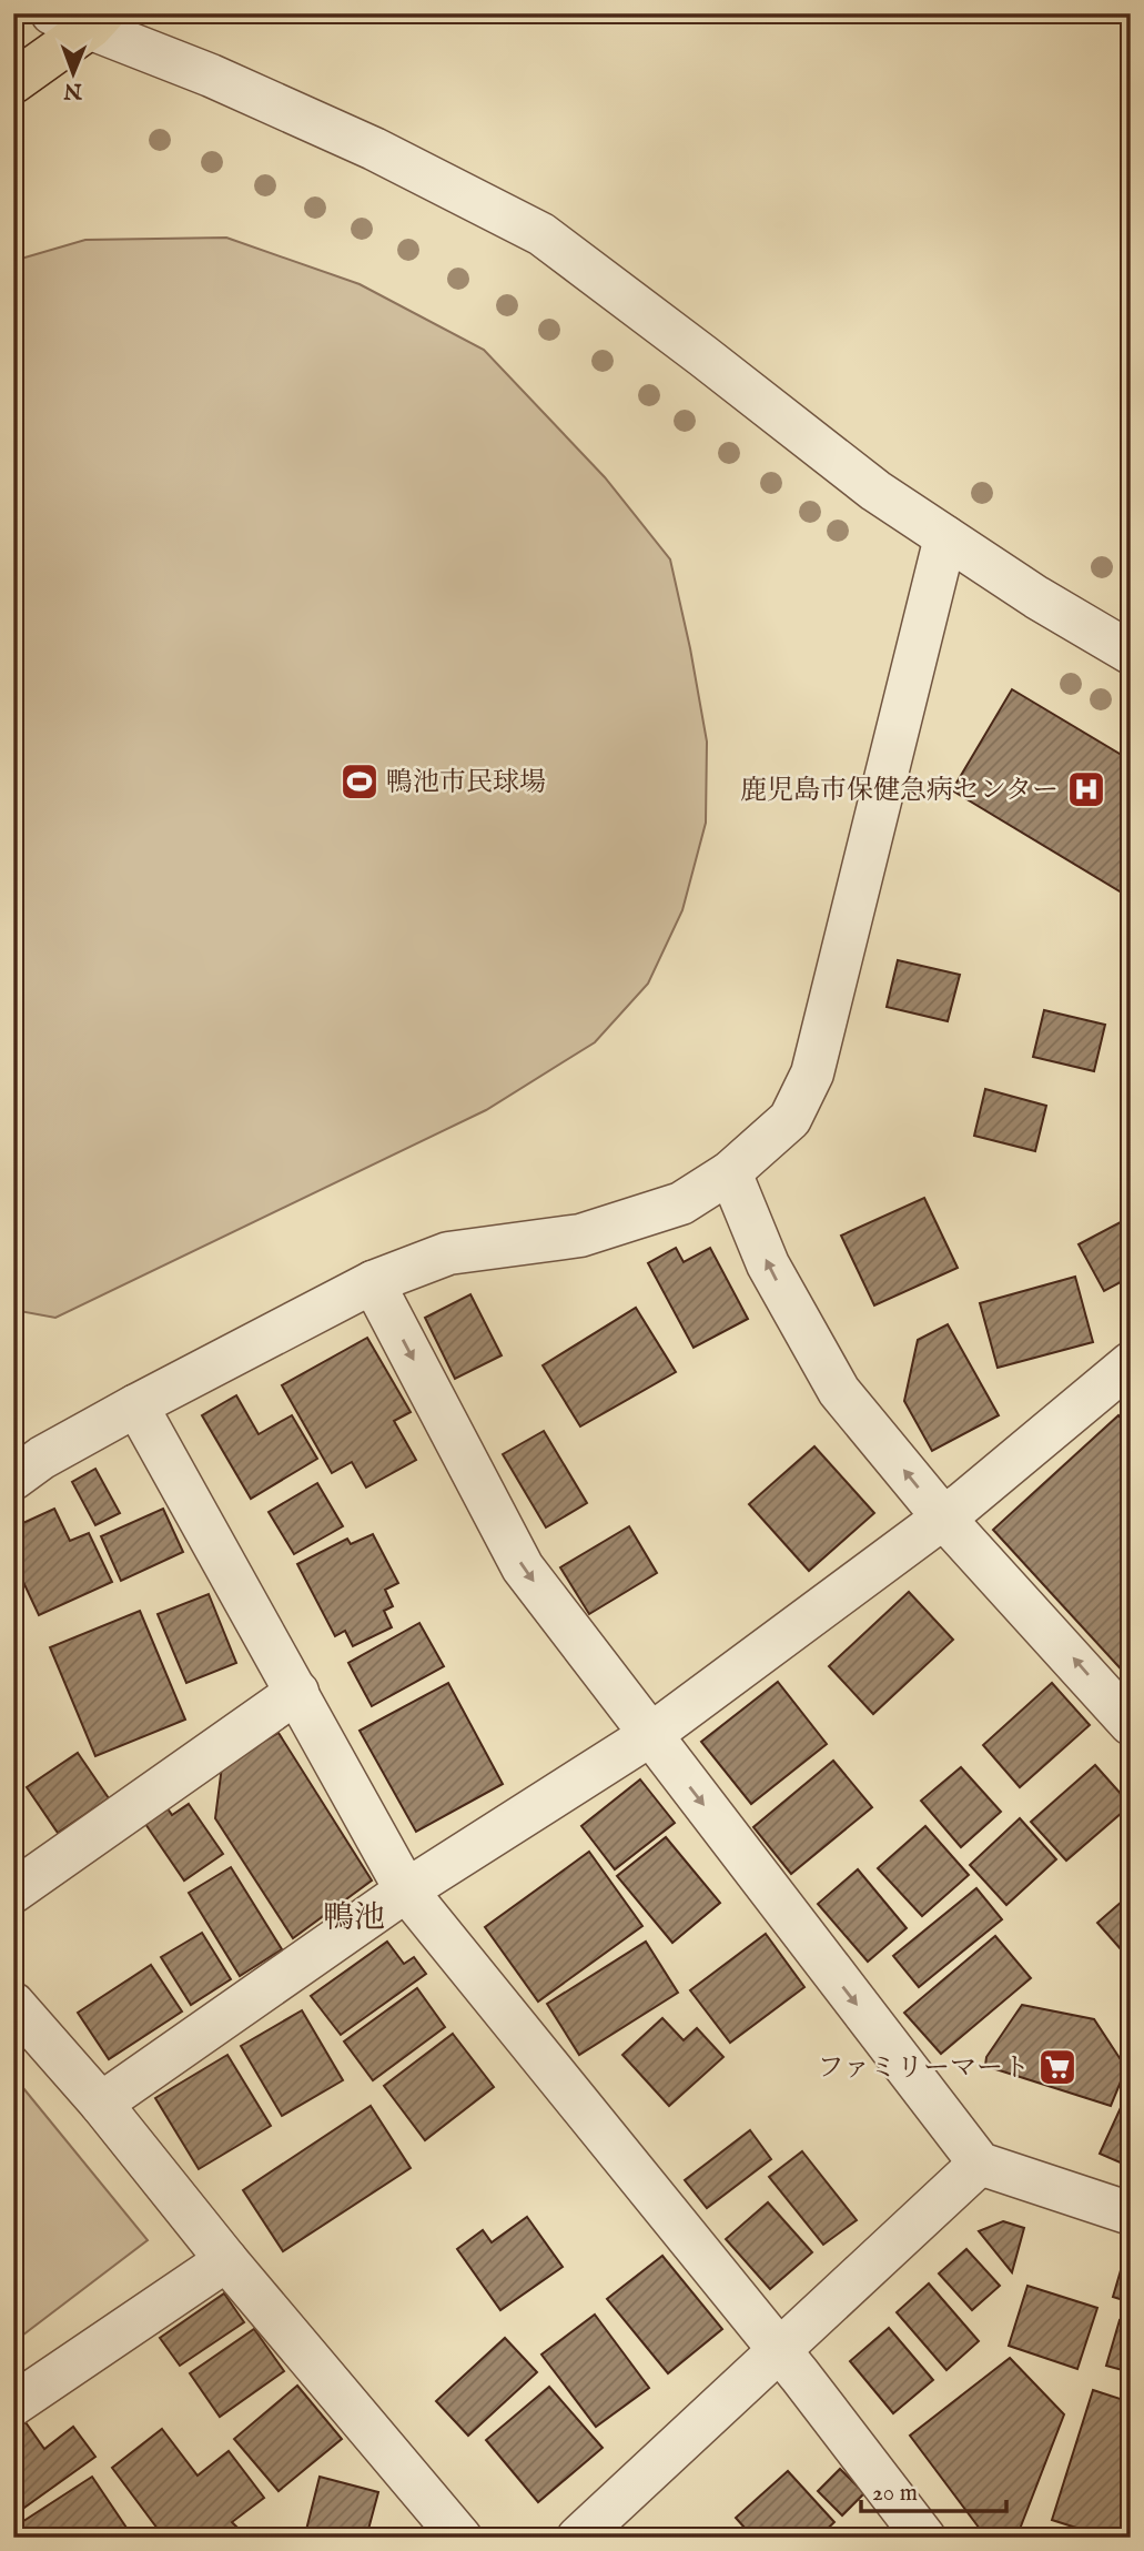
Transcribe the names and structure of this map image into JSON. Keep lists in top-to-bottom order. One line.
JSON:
{"districts":["鴨池"],"places":{"sports":["鴨池市民球場"],"hospital":["鹿児島市保健急病センター"],"supermarket":["ファミリーマート"]},"scale_bar":"20 m","north":"bottom"}
